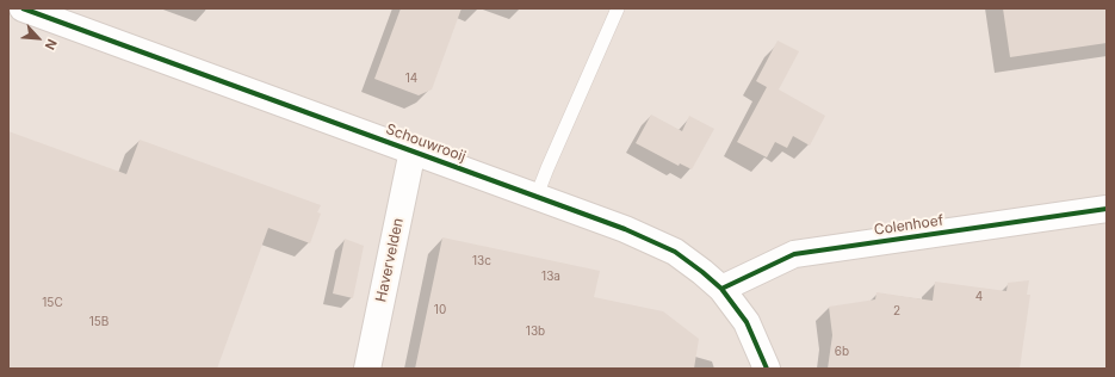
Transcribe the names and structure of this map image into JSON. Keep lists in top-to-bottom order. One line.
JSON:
{"streets":{"street":["Schouwrooij","Colenhoef","Havervelden"]},"crossings":[["Schouwrooij","Colenhoef"],["Schouwrooij","Havervelden"]],"house_numbers":["14","13c","13a","4","15C","10","2","15B","13b","6b"],"north":"bottom right"}
